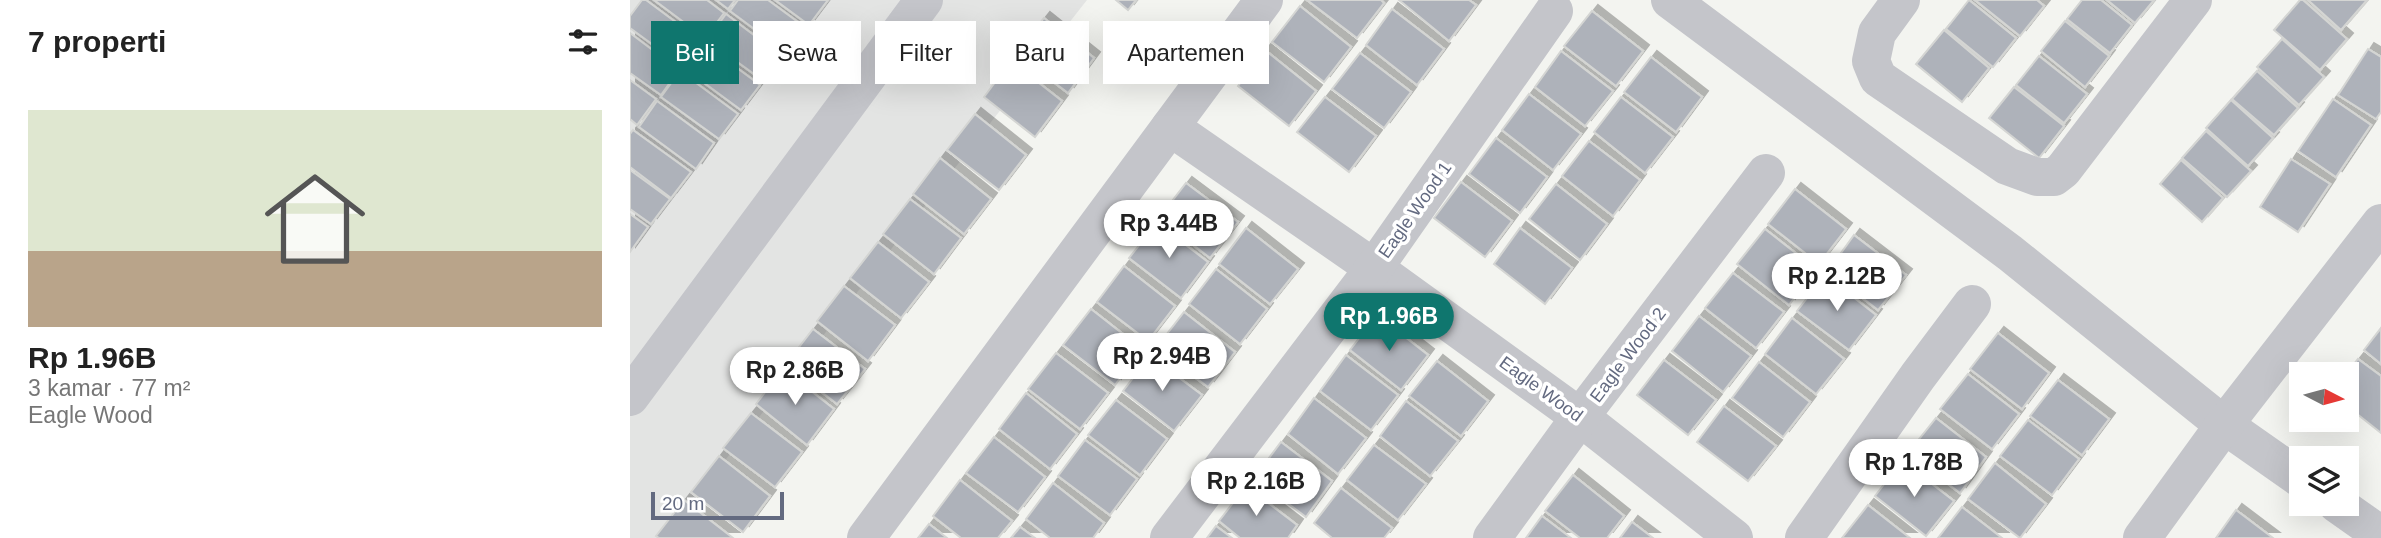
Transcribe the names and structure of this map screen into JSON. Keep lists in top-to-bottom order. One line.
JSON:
{"streets":{"street":["Eagle Wood 1","Eagle Wood 2","Eagle Wood"]},"crossings":[["Eagle Wood 1","Eagle Wood"],["Eagle Wood 2","Eagle Wood"]],"scale_bar":"20 m","north":"right","page":{"heading":"7 properti","chip":["Beli","Sewa","Filter","Baru","Apartemen"],"list":[{"name":"Rp 1.96B","note":"3 kamar · 77 m² · Eagle Wood"}],"price":["Rp 3.44B","Rp 2.12B","Rp 1.96B","Rp 2.94B","Rp 2.86B","Rp 1.78B","Rp 2.16B"],"scale":"20 m"}}
